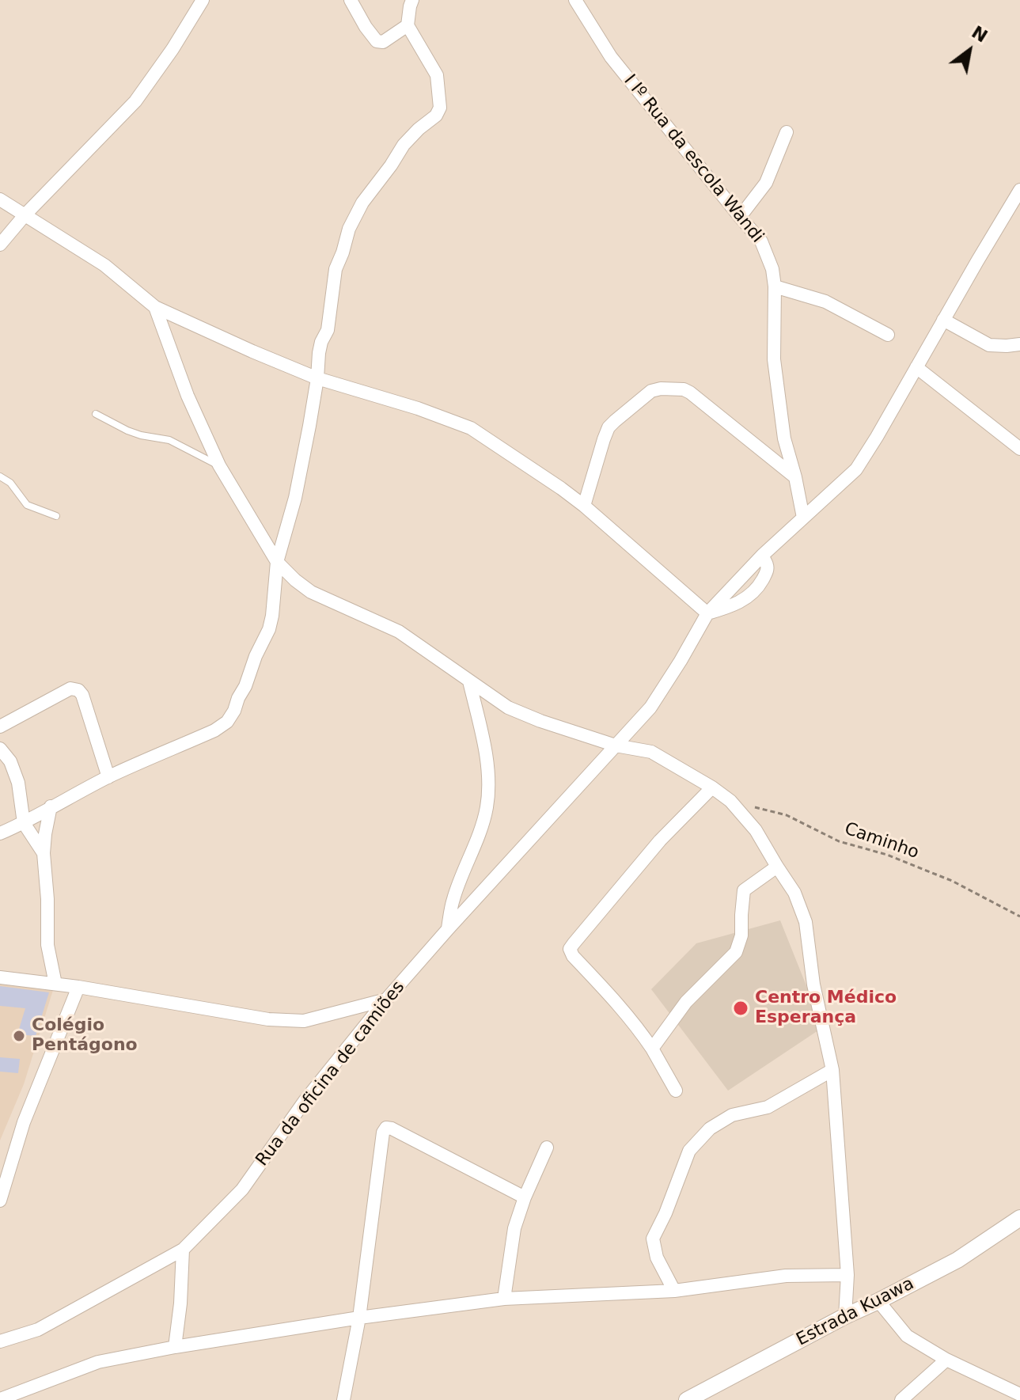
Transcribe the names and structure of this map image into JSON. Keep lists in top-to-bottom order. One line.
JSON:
{"streets":{"street":["I Iº Rua da escola Wandi","Rua da oficina de camiões","Estrada Kuawa"],"path":["Caminho"]},"crossings":[["I Iº Rua da escola Wandi","Rua da oficina de camiões"]],"places":["Centro Médico Esperança","Colégio Pentágono"],"north":"top right"}
